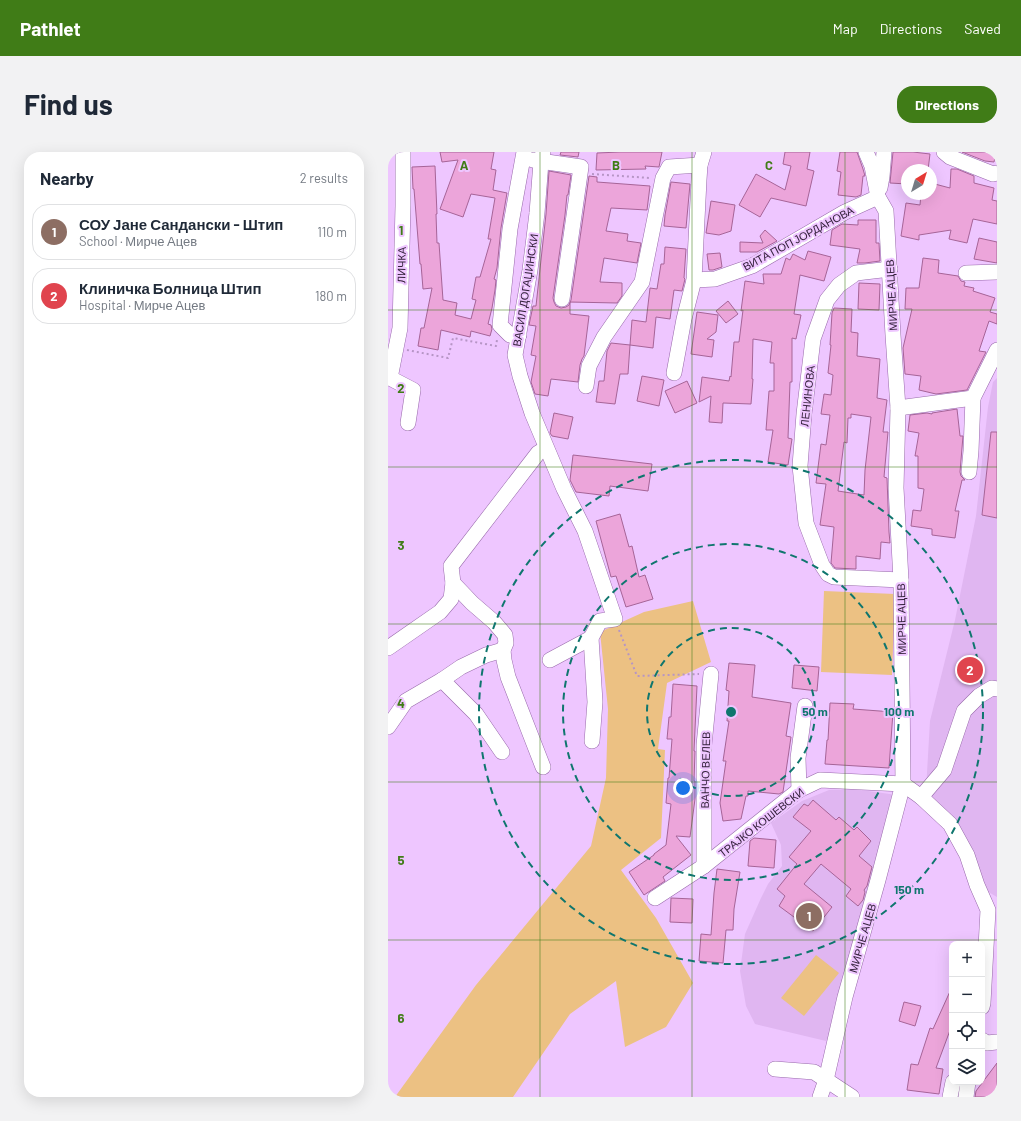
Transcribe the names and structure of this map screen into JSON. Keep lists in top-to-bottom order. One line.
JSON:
{"streets":{"street":["ВИТА ПОП ЈОРДАНОВА","ЛИЧКА","ВАСИЛ ДОГАЏИНСКИ","МИРЧЕ АЦЕВ","ЛЕНИНОВА","ВАНЧО ВЕЛЕВ","ТРАЈКО КОШЕВСКИ"]},"crossings":[["ВИТА ПОП ЈОРДАНОВА","МИРЧЕ АЦЕВ"],["МИРЧЕ АЦЕВ","ЛЕНИНОВА"],["МИРЧЕ АЦЕВ","ТРАЈКО КОШЕВСКИ"],["ВАНЧО ВЕЛЕВ","ТРАЈКО КОШЕВСКИ"]],"north":"top right","page":{"header":"Pathlet","nav":["Map","Directions","Saved"],"buttons":"Directions","title":"Find us","heading":["Nearby","2 results"],"list":[{"mark":"1","name":"СОУ Јане Сандански - Штип","note":"School · Мирче Ацев","value":"110 m"},{"mark":"2","name":"Клиничка Болница Штип","note":"Hospital · Мирче Ацев","value":"180 m"}],"pins":["2","1"],"map_buttons":["+","−"]},"grid":{"columns":["A","B","C"],"rows":["1","2","3","4","5","6"]},"rings":["50 m","100 m","150 m"]}
